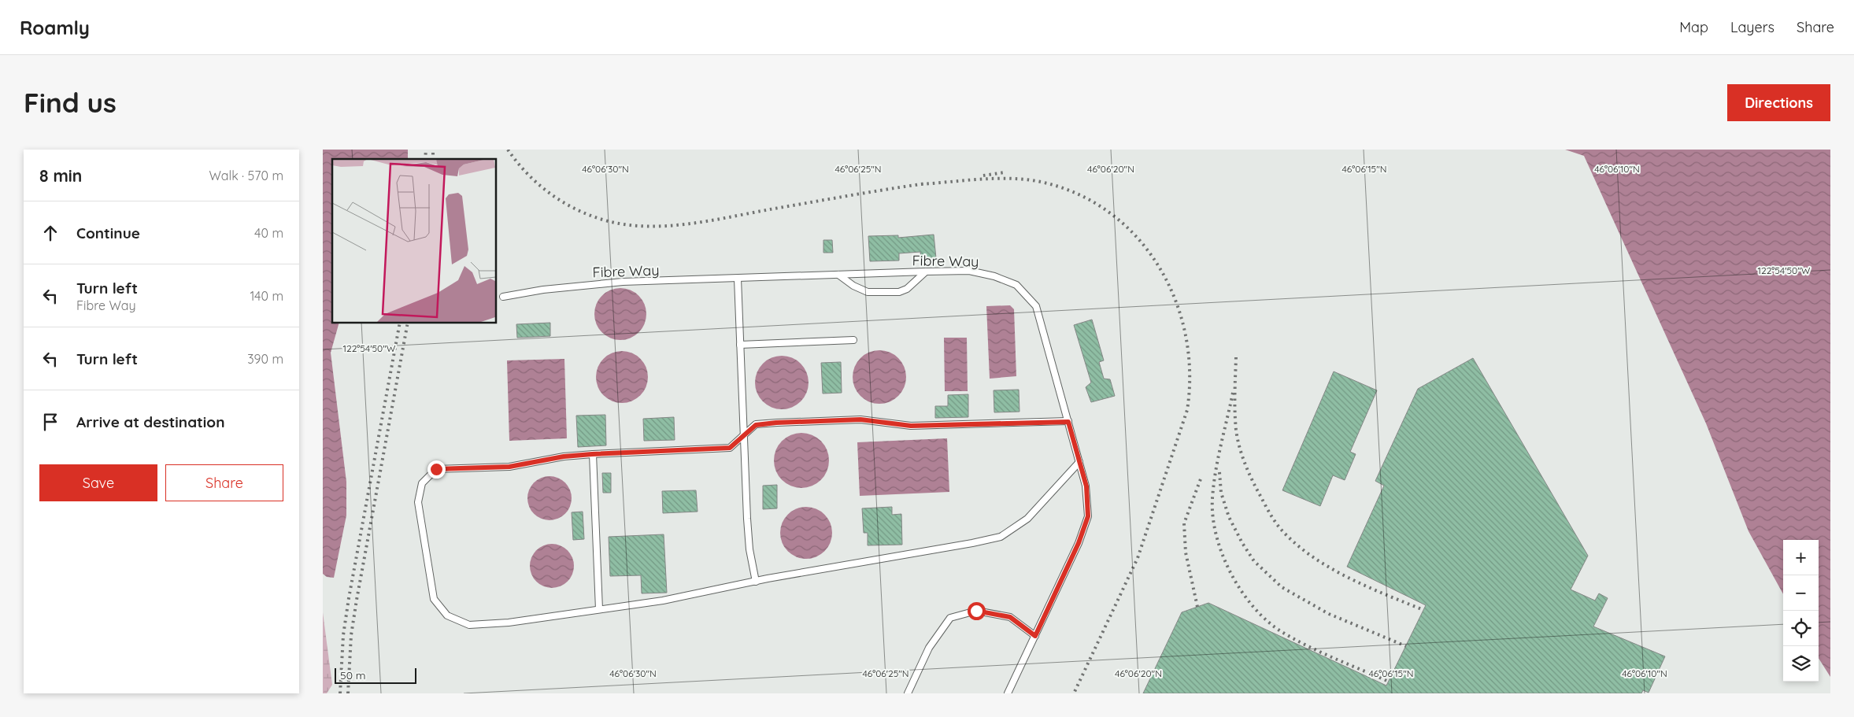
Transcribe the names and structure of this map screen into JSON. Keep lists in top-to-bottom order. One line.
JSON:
{"streets":{"lane":["Fibre Way"]},"scale_bar":"50 m","page":{"header":"Roamly","nav":["Map","Layers","Share"],"buttons":["Directions",["Save","Share"]],"title":"Find us","heading":["8 min","Walk · 570 m"],"list":[["Continue","40 m"],["Turn left","Fibre Way","140 m"],["Turn left","390 m"],"Arrive at destination"],"map_buttons":["+","−"],"scale":"50 m"},"coordinates":["46°06'30\"N","46°06'25\"N","46°06'20\"N","46°06'15\"N","46°06'10\"N","122°54'50\"W"]}
